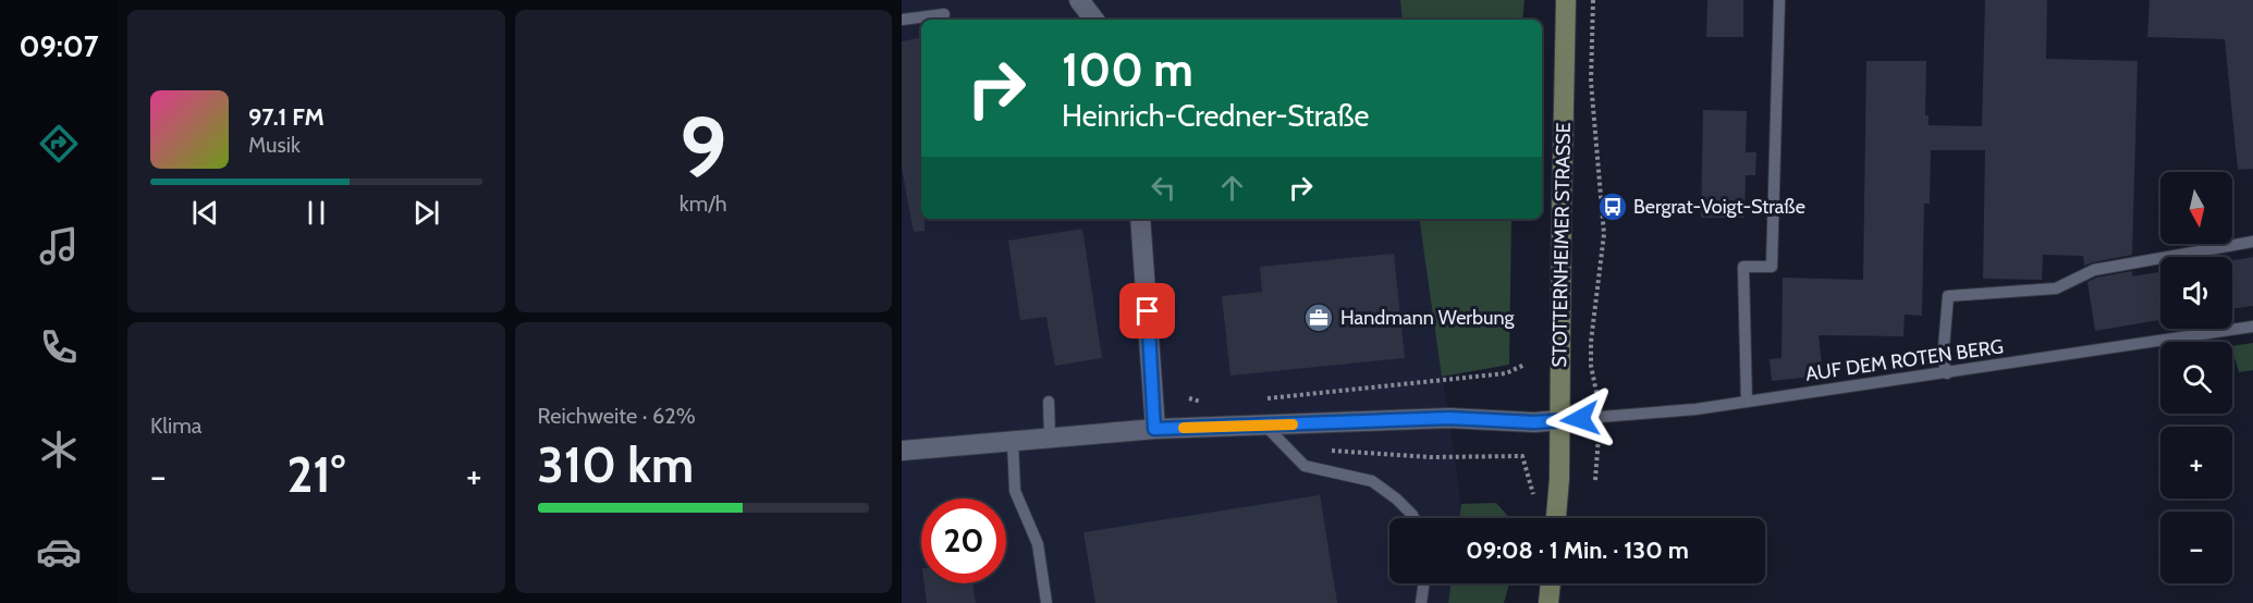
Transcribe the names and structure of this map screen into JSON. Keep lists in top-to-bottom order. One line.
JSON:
{"streets":{"main road":["STOTTERNHEIMER STRASSE"],"lane":["AUF DEM ROTEN BERG"]},"crossings":[["STOTTERNHEIMER STRASSE","AUF DEM ROTEN BERG"]],"places":{"bus stop":["Bergrat-Voigt-Straße"],"office":["Handmann Werbung"]},"north":"bottom","page":{"tabs":"09:07","tile":[["9","km/h"],"Klima",["Reichweite · 62%","310 km"]],"turn":["100 m","Heinrich-Credner-Straße"],"song":["97.1 FM","Musik"],"map_buttons":["+","−"],"heat":["−","21°","+"],"limit":"20","trip":"09:08 · 1 Min. · 130 m"}}
